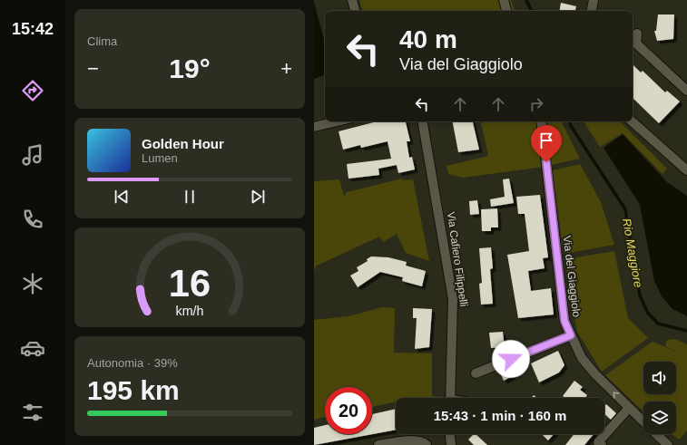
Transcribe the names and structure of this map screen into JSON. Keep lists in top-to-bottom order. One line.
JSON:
{"streets":{"street":["Via Cafiero Filippelli","Via del Giaggiolo"]},"water":["Rio Maggiore"],"page":{"tabs":"15:42","tile":["Clima",["Autonomia · 39%","195 km"]],"turn":["40 m","Via del Giaggiolo"],"heat":["−","19°","+"],"song":["Golden Hour","Lumen"],"limit":"20","trip":"15:43 · 1 min · 160 m","gauge":["16","km/h"]}}
